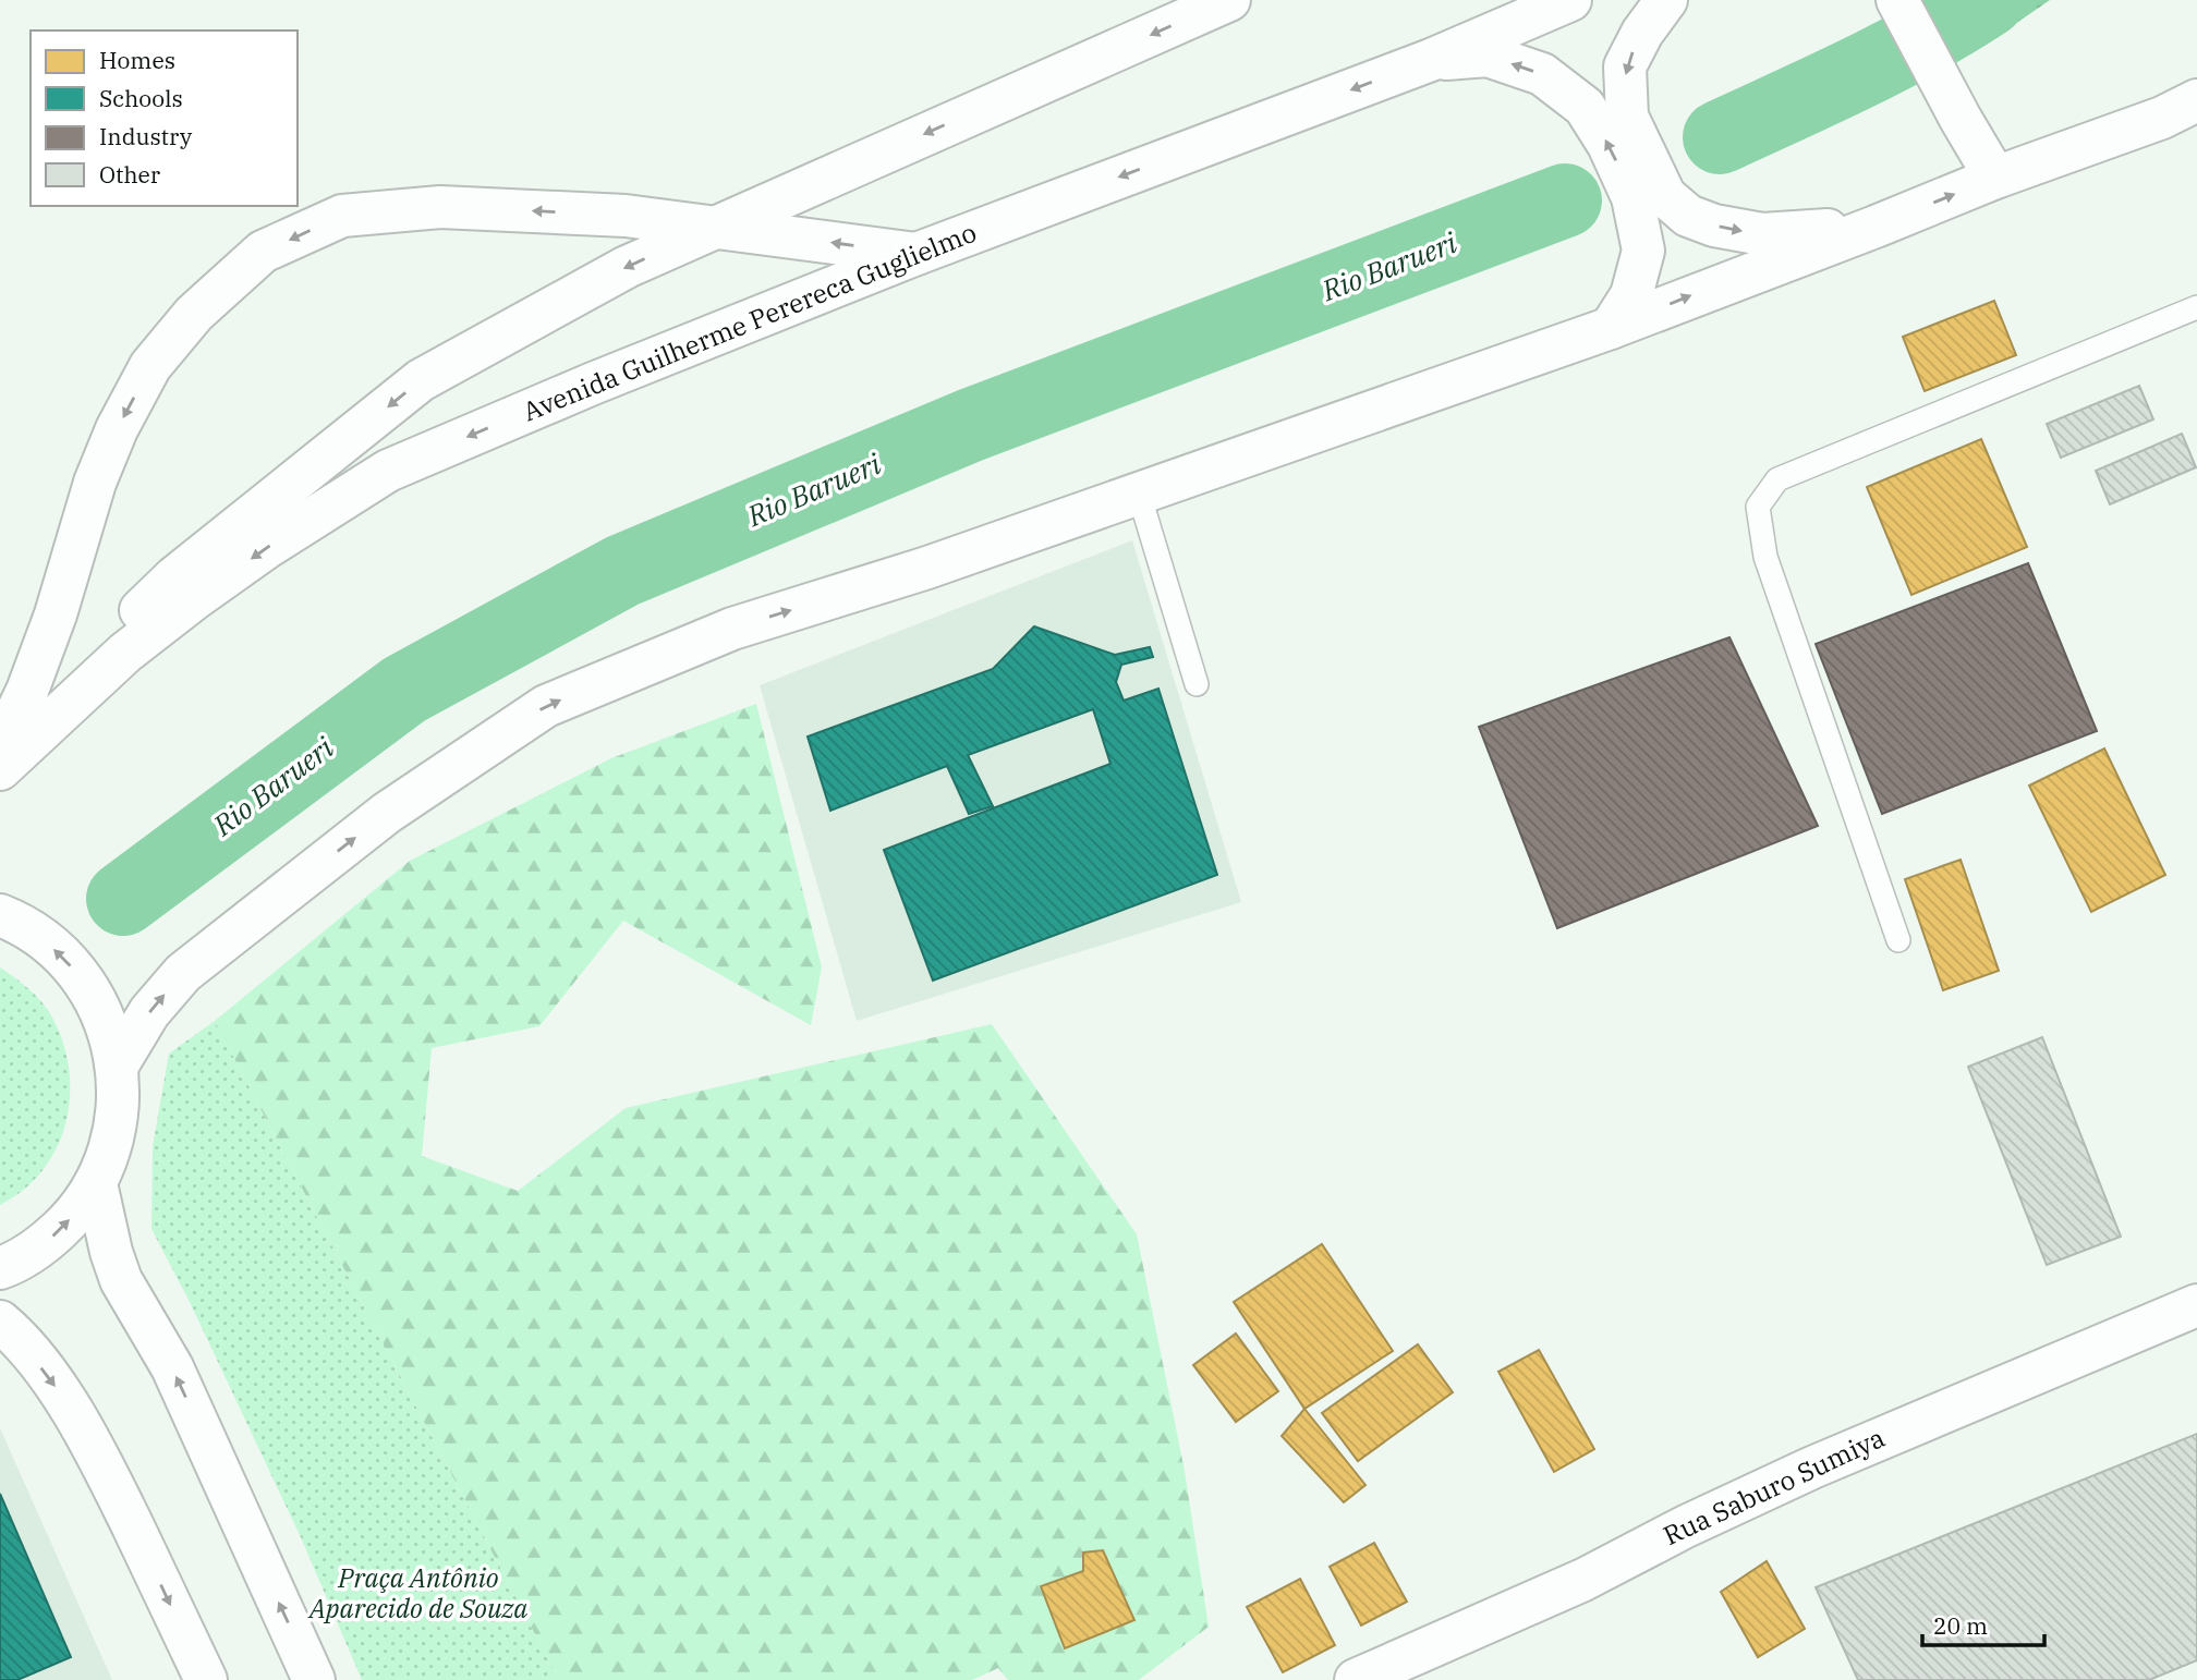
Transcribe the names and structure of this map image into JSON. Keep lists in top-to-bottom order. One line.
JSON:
{"streets":{"main road":["Avenida Guilherme Perereca Guglielmo","Rua Saburo Sumiya"]},"water":["Rio Barueri"],"parks":["Praça Antônio Aparecido de Souza"],"legend":["Homes","Schools","Industry","Other"],"scale_bar":"20 m"}
